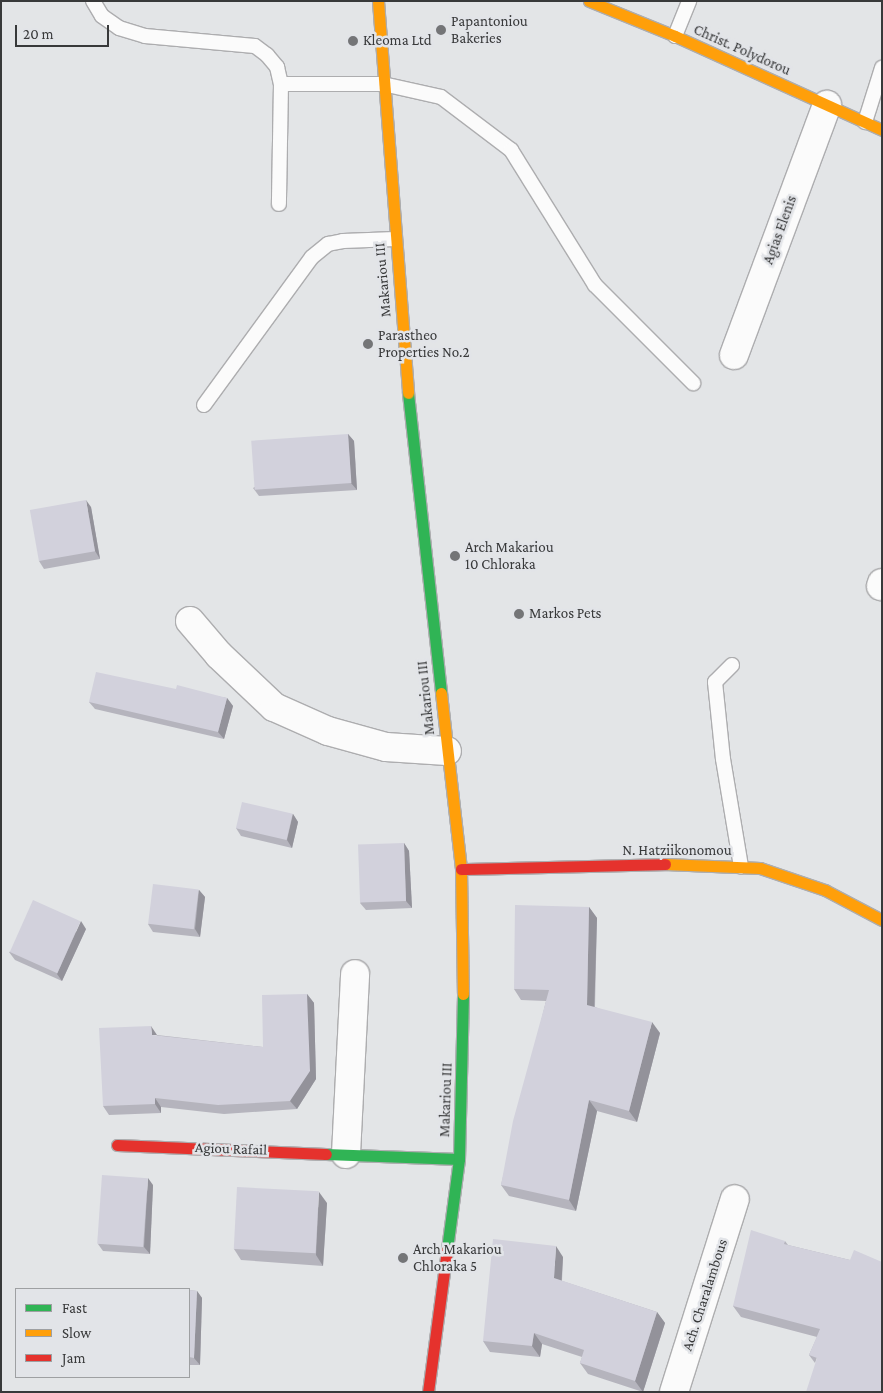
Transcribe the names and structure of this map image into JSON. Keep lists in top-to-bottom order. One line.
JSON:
{"streets":{"main road":["Christ. Polydorou","Makariou III","N. Hatziikonomou","Agiou Rafail"],"street":["Agias Elenis","Ach. Charalambous"]},"crossings":[["Christ. Polydorou","Agias Elenis"],["Makariou III","N. Hatziikonomou"],["Makariou III","Agiou Rafail"]],"places":["Papantoniou Bakeries","Kleoma Ltd","Parastheo Properties No.2","Arch Makariou 10 Chloraka","Markos Pets","Arch Makariou Chloraka 5"],"legend":["Fast","Slow","Jam"],"scale_bar":"20 m"}
